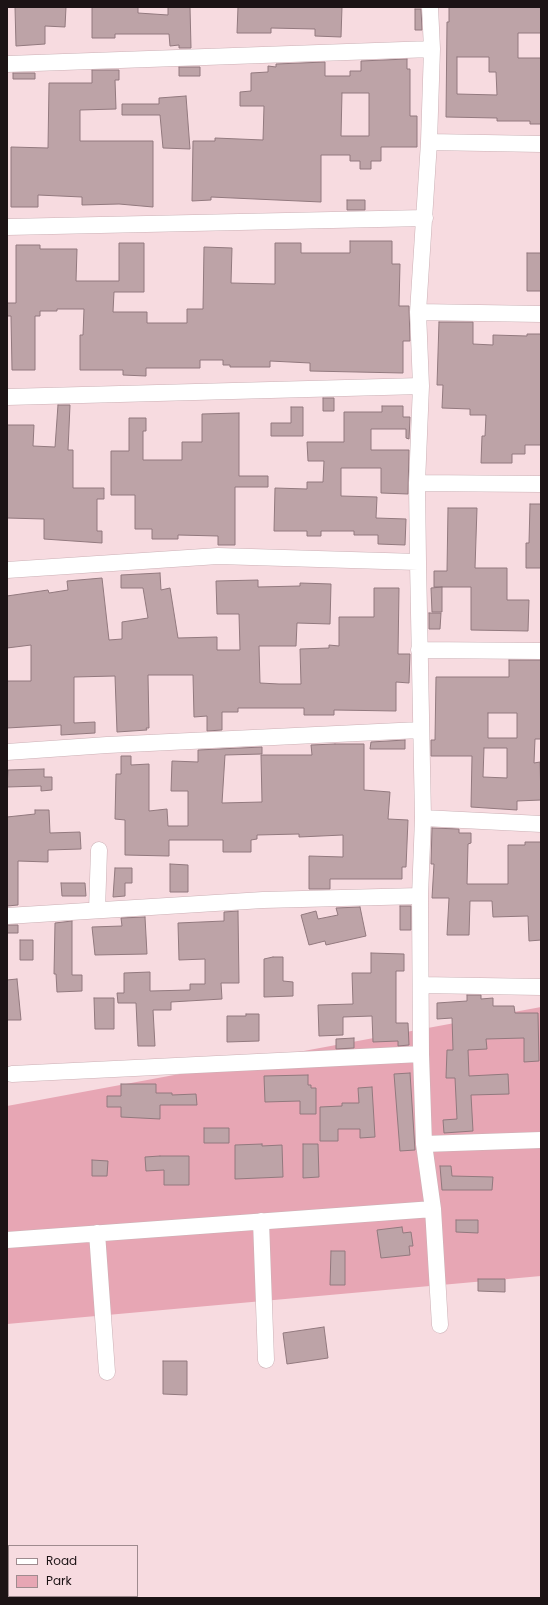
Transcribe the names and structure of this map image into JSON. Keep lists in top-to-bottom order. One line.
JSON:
{"legend":["Road","Park"]}
